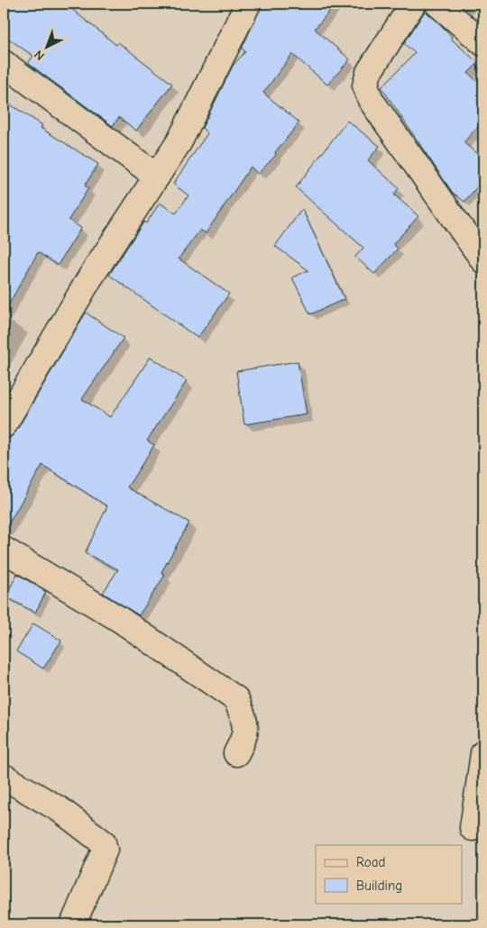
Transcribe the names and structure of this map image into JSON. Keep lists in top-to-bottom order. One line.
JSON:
{"legend":["Road","Building"],"north":"bottom left"}
